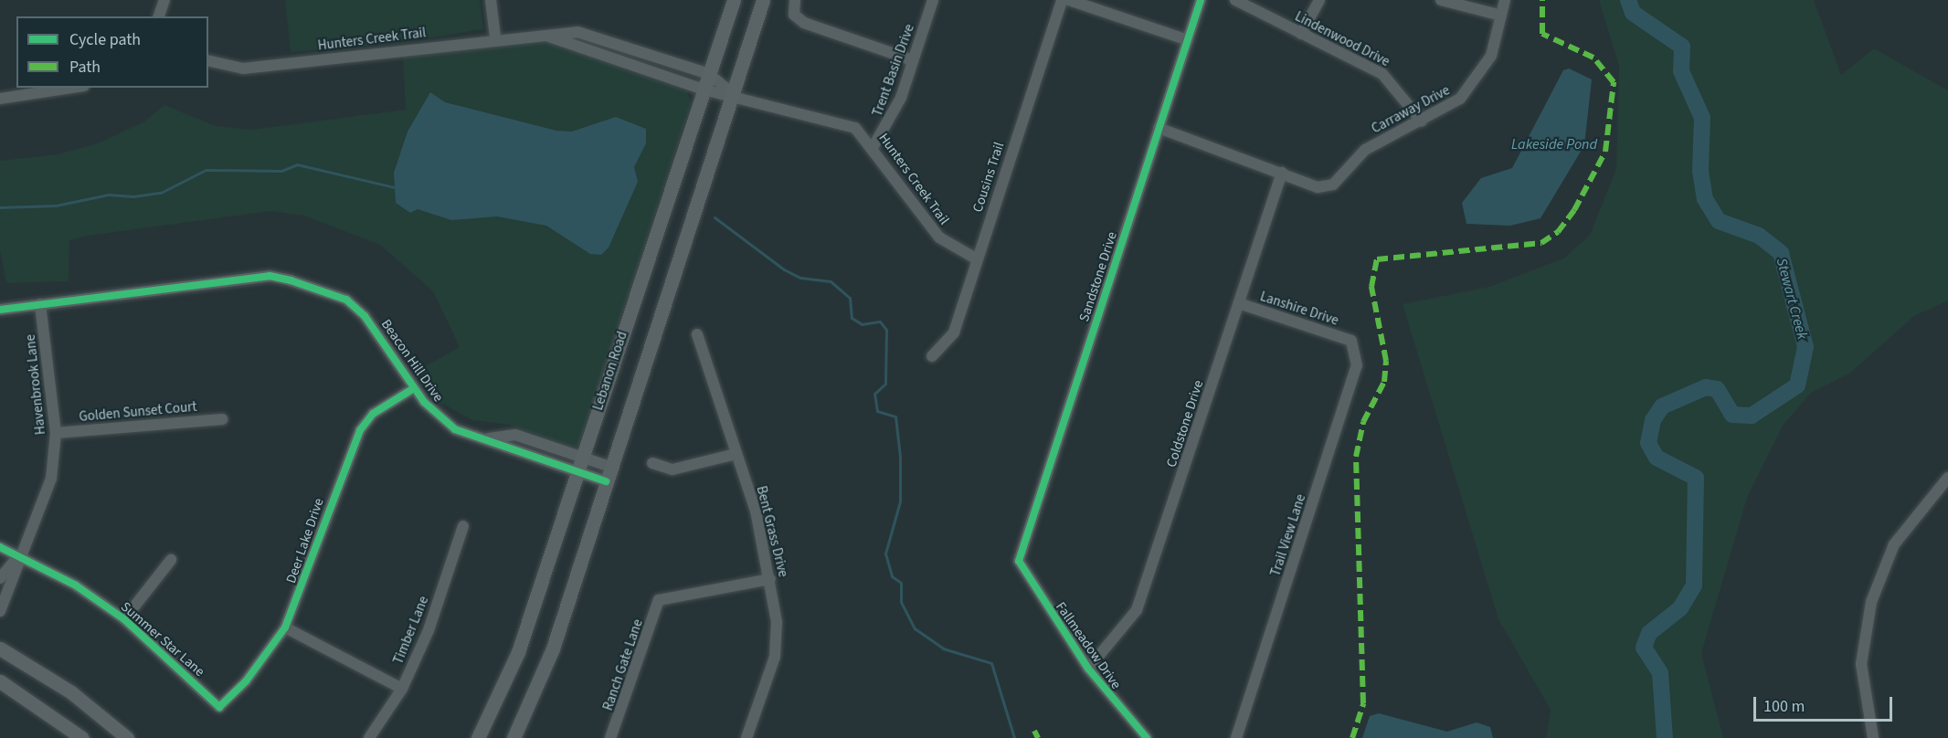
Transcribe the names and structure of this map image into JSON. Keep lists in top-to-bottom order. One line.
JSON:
{"streets":{"main road":["Lebanon Road"],"street":["Hunters Creek Trail","Lindenwood Drive","Trent Basin Drive","Carraway Drive","Cousins Trail","Sandstone Drive","Lanshire Drive","Beacon Hill Drive","Havenbrook Lane","Golden Sunset Court","Coldstone Drive","Bent Grass Drive","Trail View Lane","Deer Lake Drive","Timber Lane","Summer Star Lane","Fallmeadow Drive","Ranch Gate Lane"]},"crossings":[["Hunters Creek Trail","Trent Basin Drive"],["Hunters Creek Trail","Cousins Trail"],["Hunters Creek Trail","Lebanon Road"],["Lindenwood Drive","Carraway Drive"],["Carraway Drive","Sandstone Drive"],["Carraway Drive","Coldstone Drive"],["Sandstone Drive","Fallmeadow Drive"],["Lanshire Drive","Coldstone Drive"],["Lanshire Drive","Trail View Lane"],["Beacon Hill Drive","Lebanon Road"],["Beacon Hill Drive","Havenbrook Lane"],["Beacon Hill Drive","Deer Lake Drive"],["Havenbrook Lane","Golden Sunset Court"],["Havenbrook Lane","Summer Star Lane"],["Coldstone Drive","Fallmeadow Drive"],["Bent Grass Drive","Ranch Gate Lane"],["Deer Lake Drive","Summer Star Lane"]],"water":["Lakeside Pond","Stewart Creek"],"legend":["Cycle path","Path"],"scale_bar":"100 m"}
